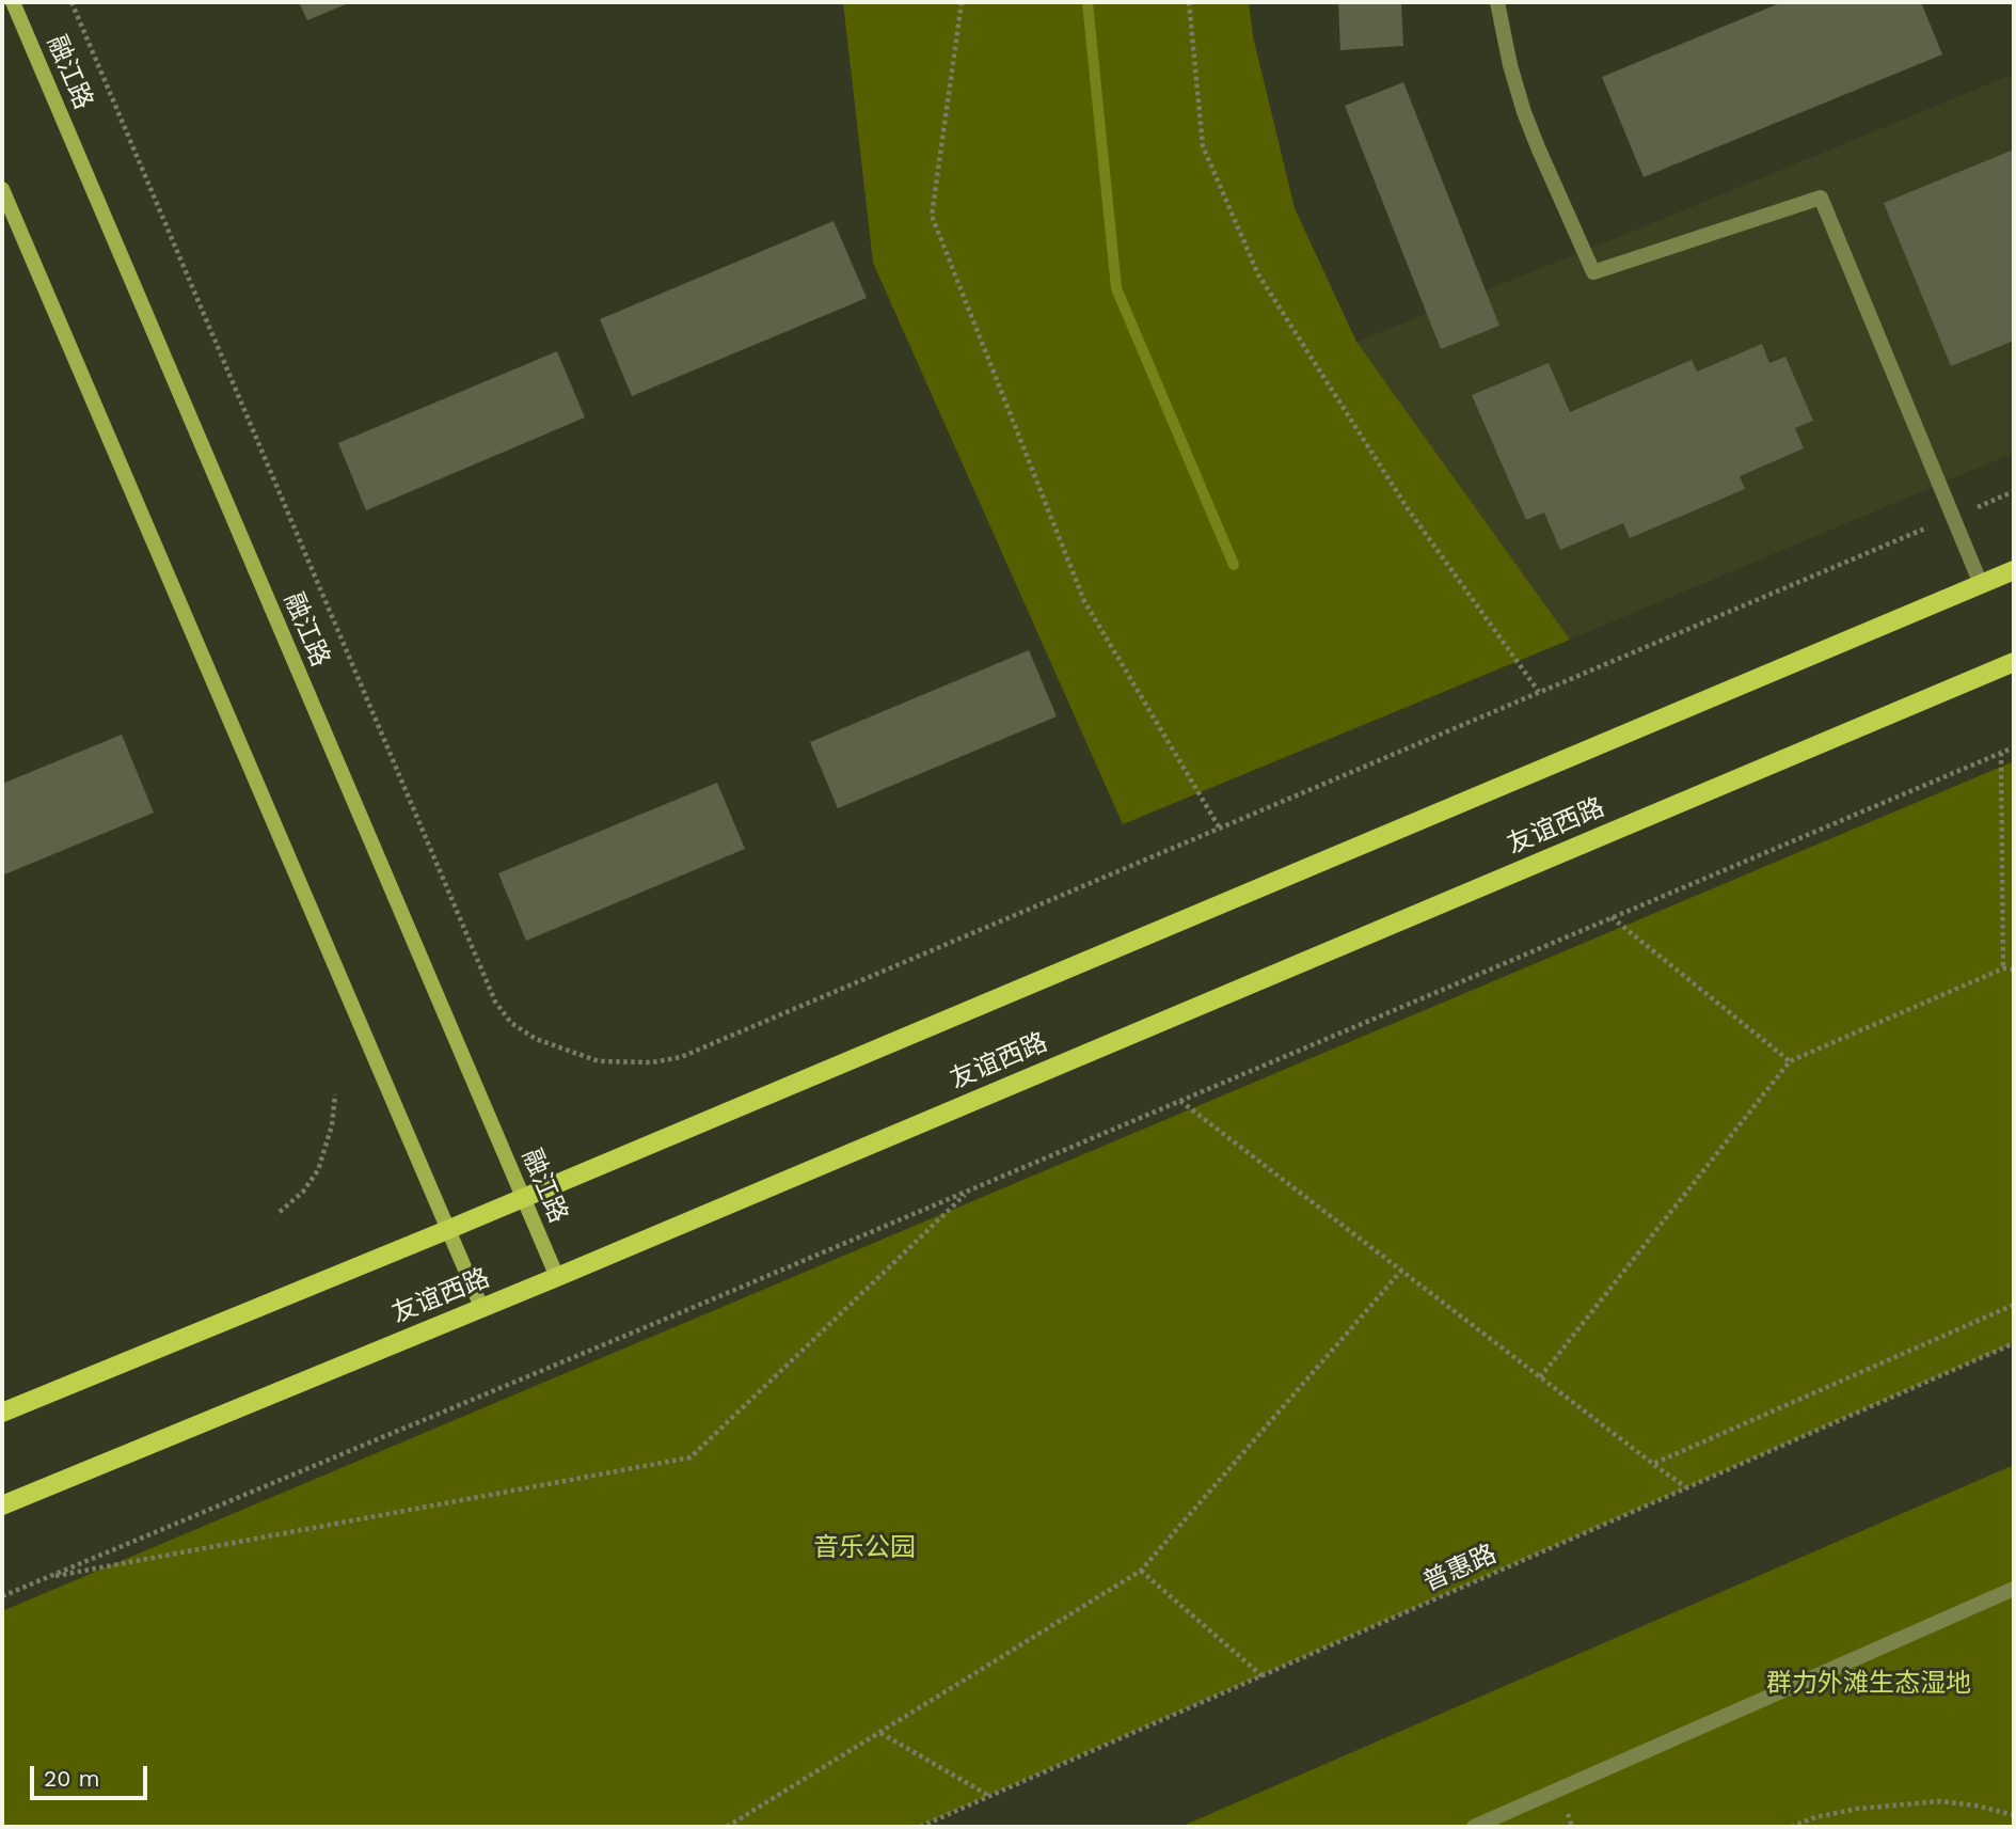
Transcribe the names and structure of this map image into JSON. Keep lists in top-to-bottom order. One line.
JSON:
{"streets":{"main road":["融江路","友谊西路"],"path":["普惠路"]},"crossings":[["融江路","友谊西路"]],"parks":["音乐公园","群力外滩生态湿地"],"scale_bar":"20 m"}
